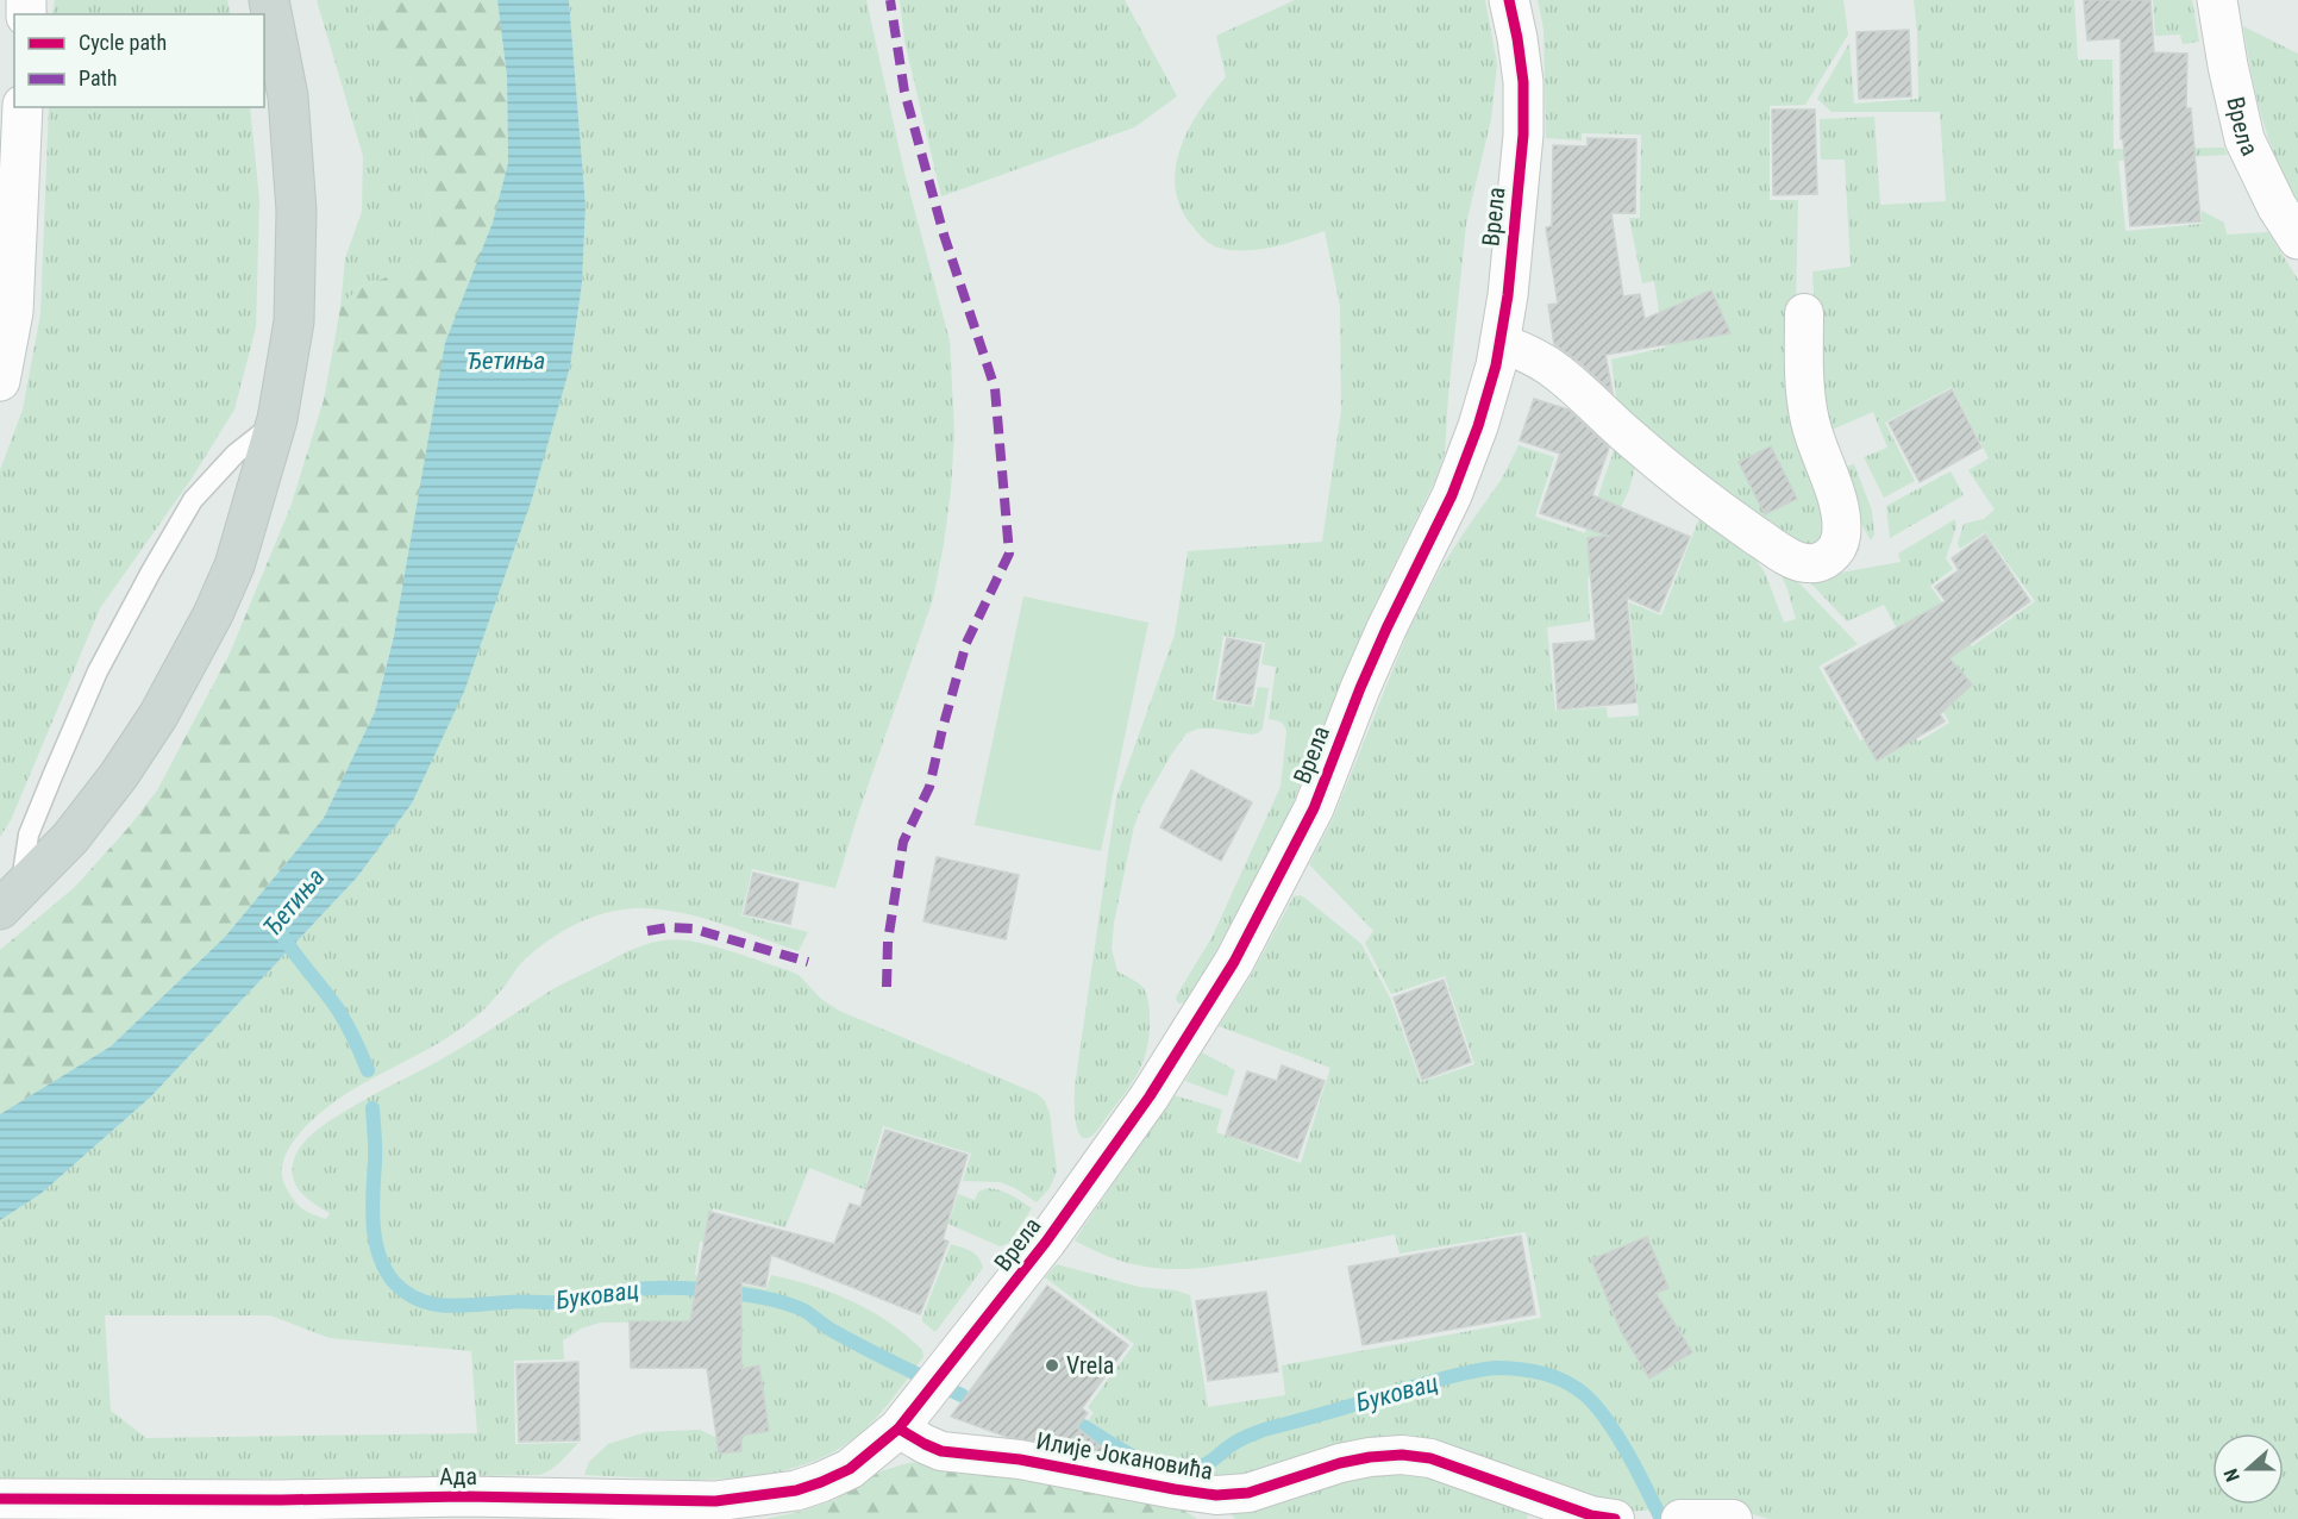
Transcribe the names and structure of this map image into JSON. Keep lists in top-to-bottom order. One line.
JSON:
{"streets":{"street":["Врела","Илије Јокановића","Ада"]},"crossings":[["Врела","Илије Јокановића"],["Врела","Ада"],["Илије Јокановића","Ада"]],"water":["Ђетиња","Буковац"],"places":["Vrela"],"legend":["Cycle path","Path"],"north":"left"}
